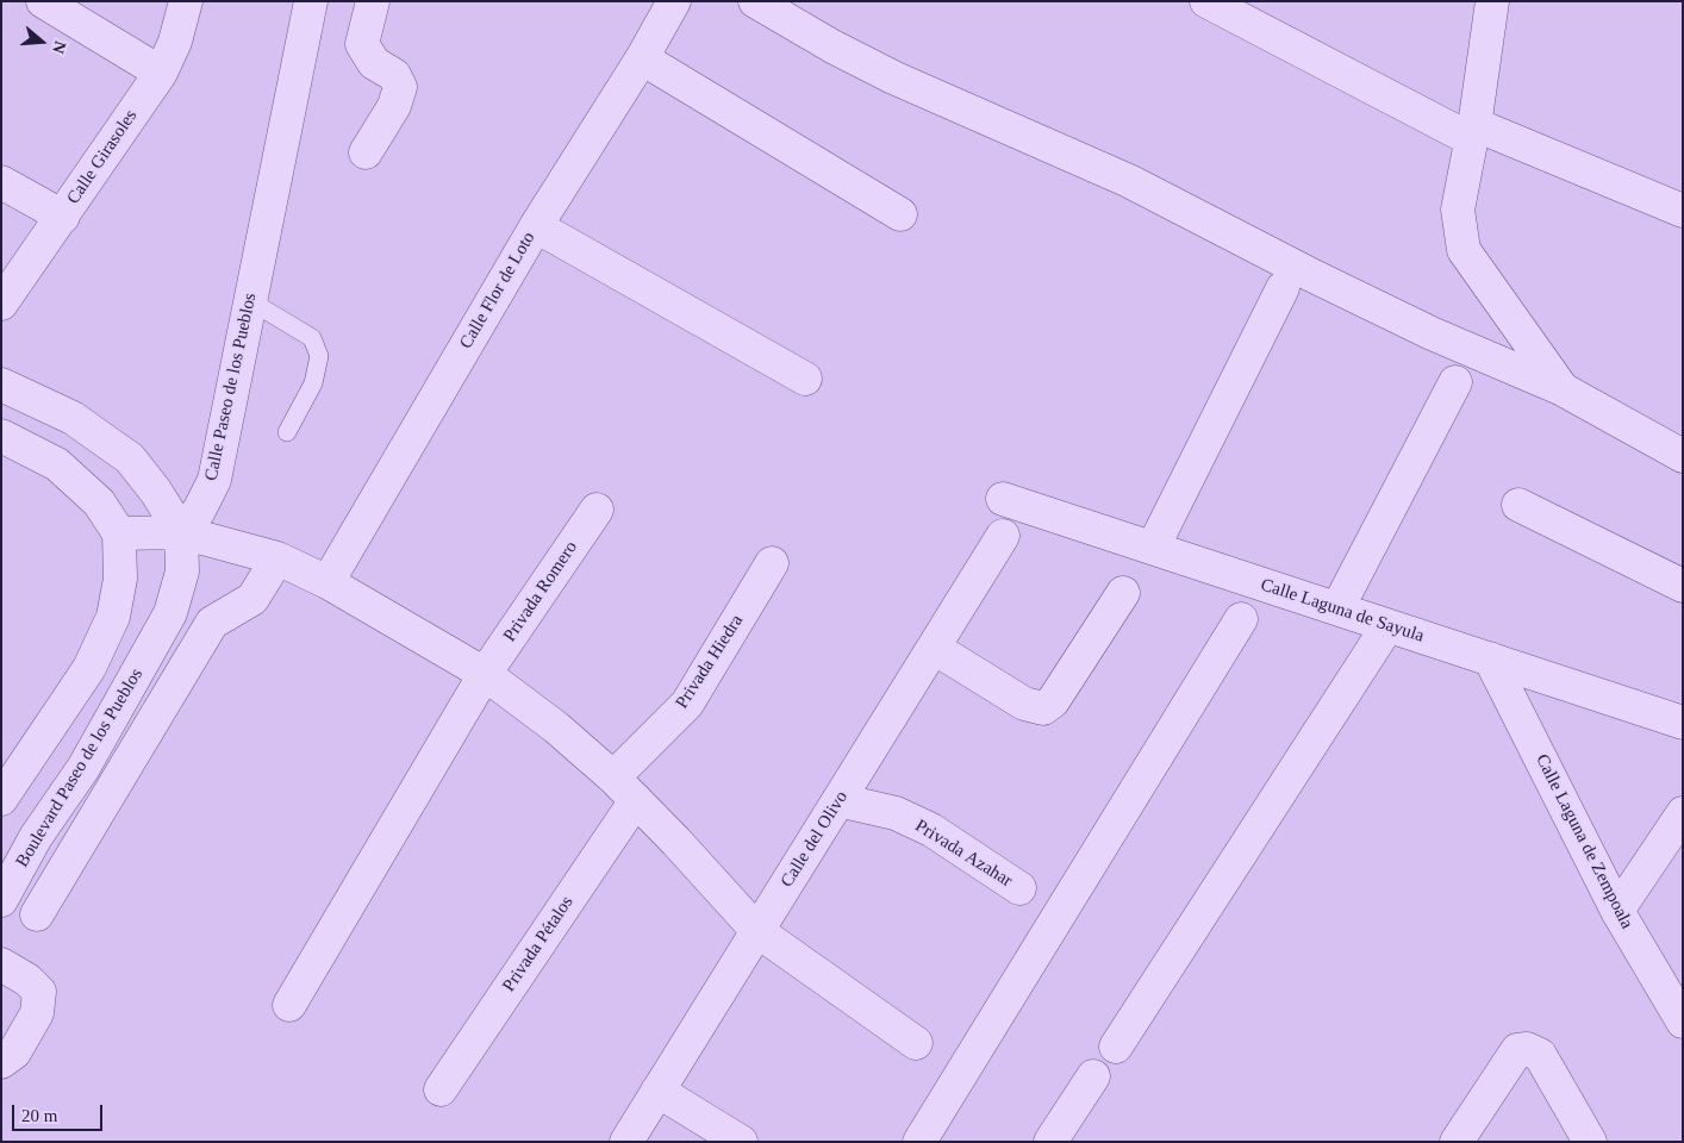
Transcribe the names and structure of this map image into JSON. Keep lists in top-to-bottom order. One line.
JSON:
{"streets":{"street":["Calle Girasoles","Calle Flor de Loto","Calle Paseo de los Pueblos","Privada Romero","Calle Laguna de Sayula","Privada Hiedra","Boulevard Paseo de los Pueblos","Calle del Olivo","Calle Laguna de Zempoala","Privada Azahar","Privada Pétalos"]},"crossings":[["Calle Paseo de los Pueblos","Boulevard Paseo de los Pueblos"],["Calle Laguna de Sayula","Calle Laguna de Zempoala"],["Calle del Olivo","Privada Azahar"]],"scale_bar":"20 m","north":"right"}
